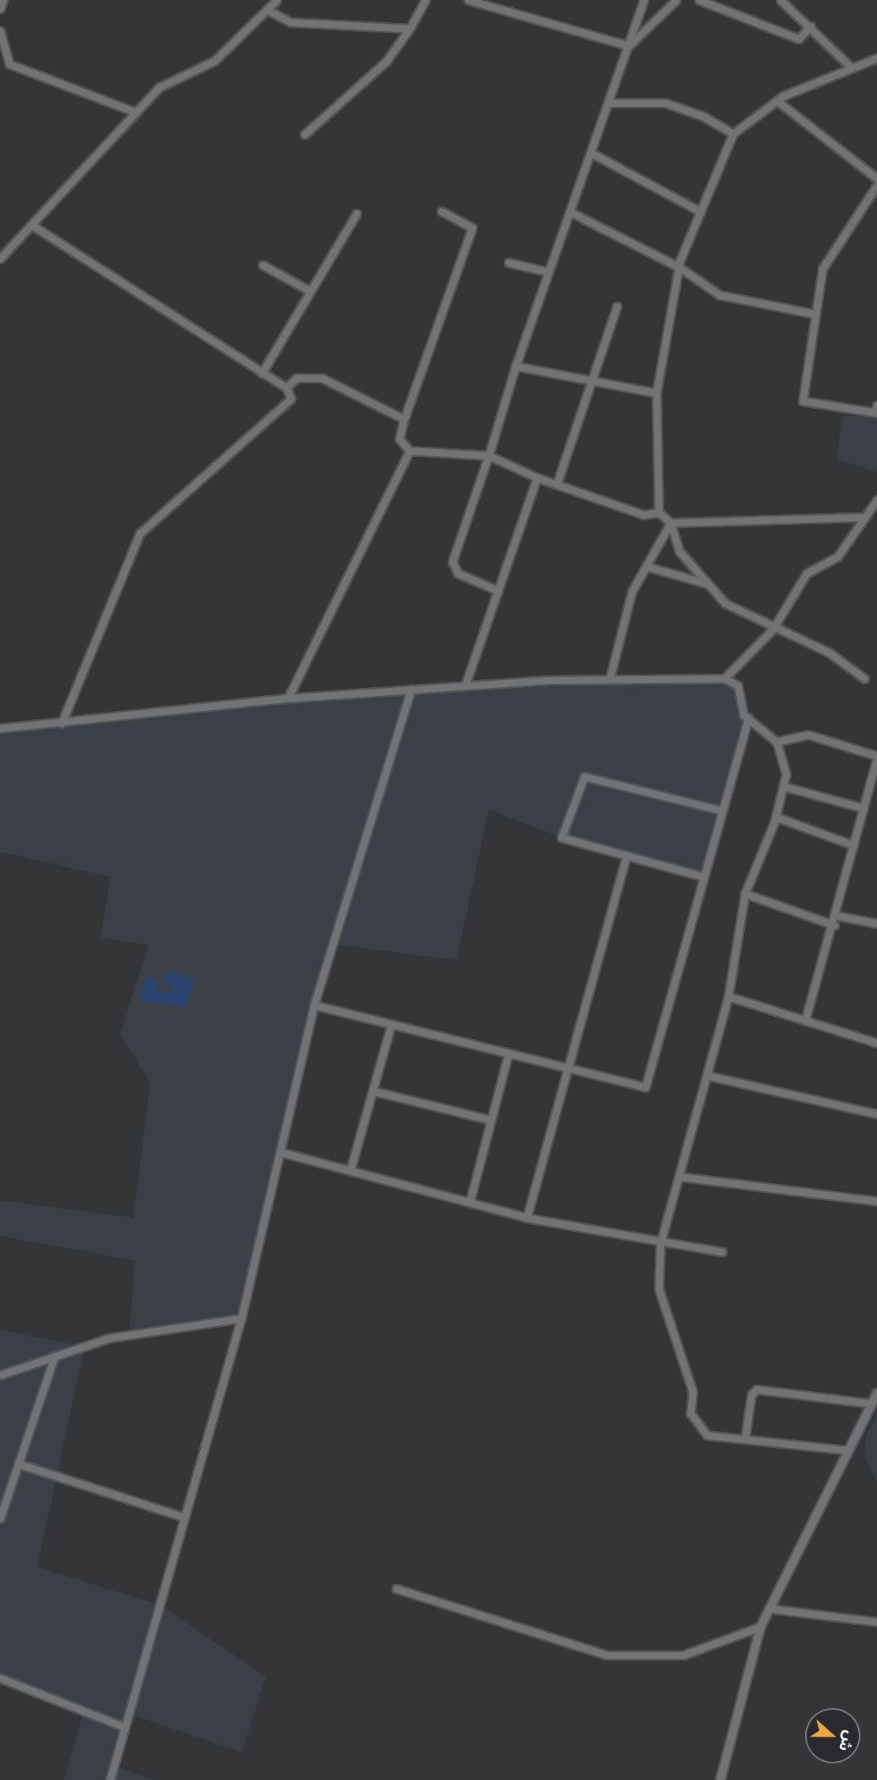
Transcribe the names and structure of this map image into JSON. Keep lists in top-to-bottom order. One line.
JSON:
{"north":"right"}
